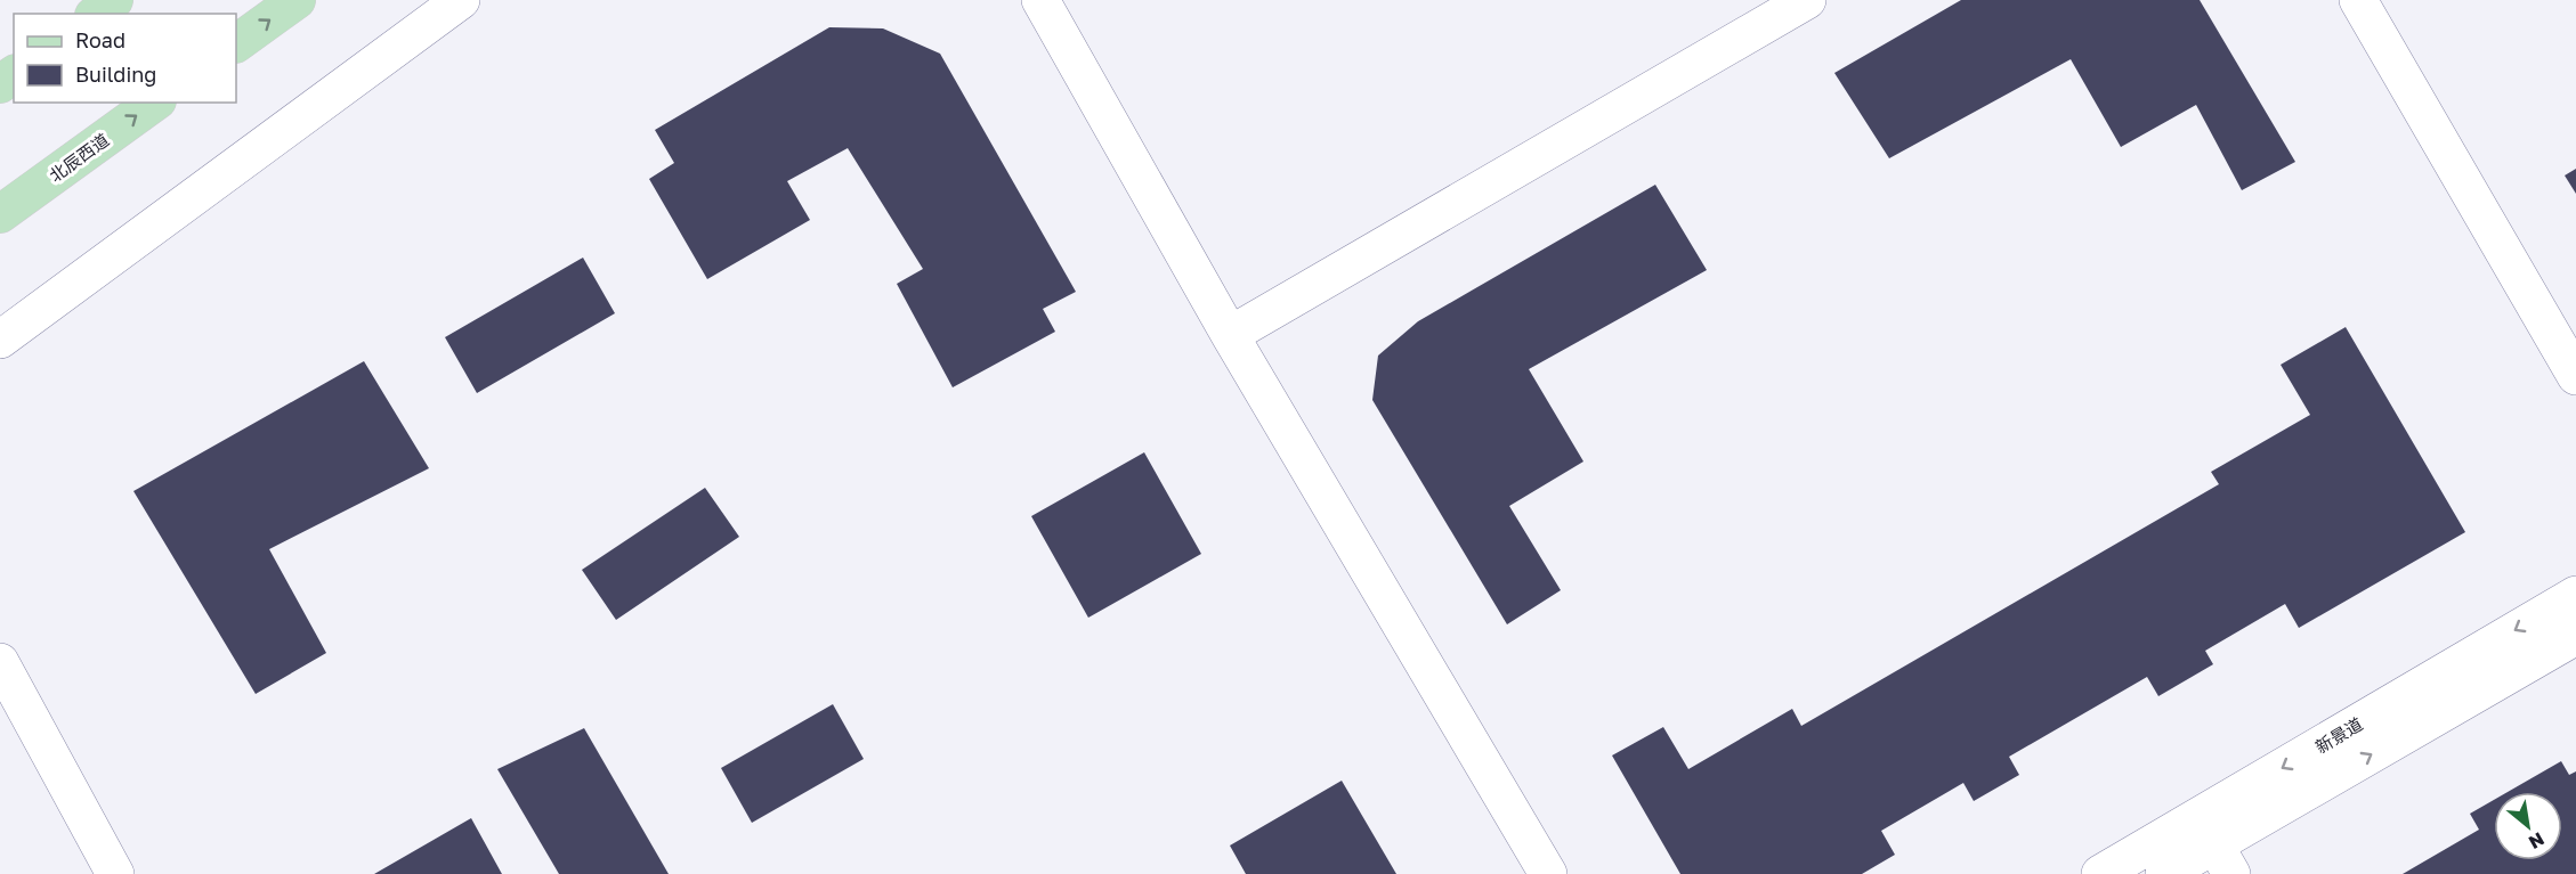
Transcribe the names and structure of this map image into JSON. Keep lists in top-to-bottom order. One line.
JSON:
{"streets":{"main road":["北辰西道"],"street":["新景道"]},"one_way":["北辰西道"],"legend":["Road","Building"],"north":"bottom right"}
